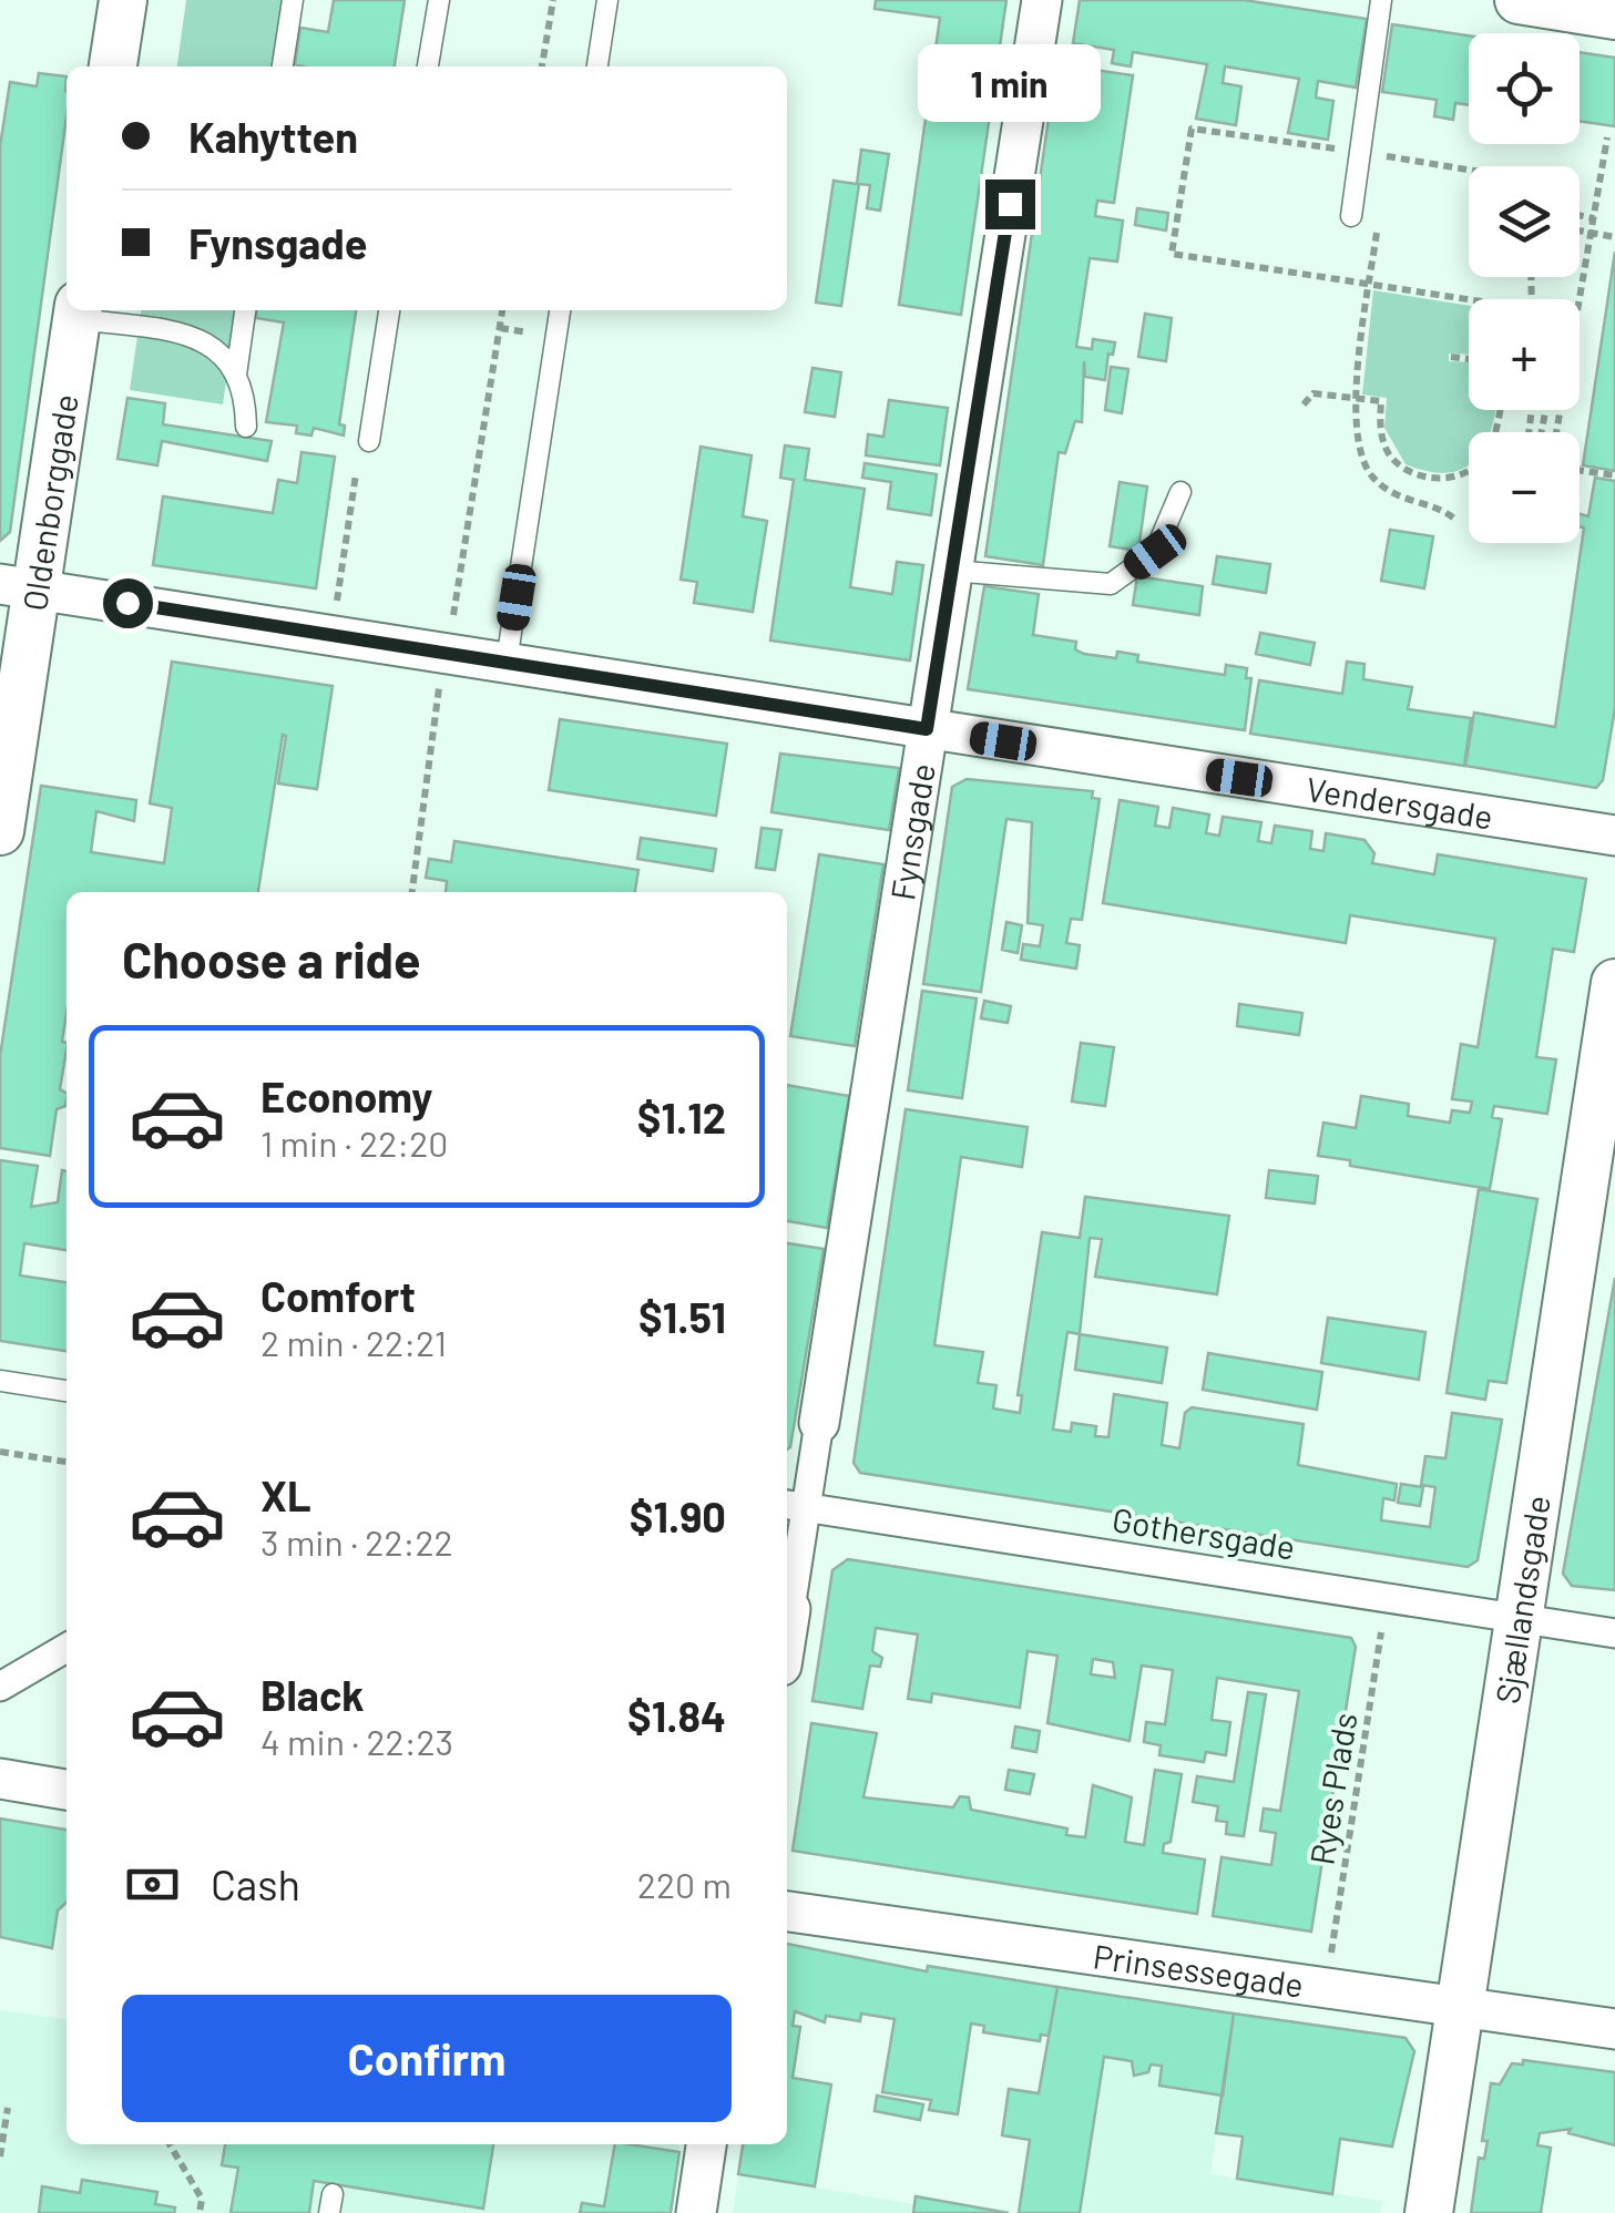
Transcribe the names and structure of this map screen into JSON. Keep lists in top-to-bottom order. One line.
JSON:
{"streets":{"street":["Oldenborggade","Vendersgade","Fynsgade","Gothersgade","Sjællandsgade","Prinsessegade"],"path":["Ryes Plads"]},"crossings":[["Oldenborggade","Vendersgade"],["Vendersgade","Fynsgade"],["Fynsgade","Gothersgade"],["Gothersgade","Sjællandsgade"],["Gothersgade","Ryes Plads"],["Sjællandsgade","Prinsessegade"],["Ryes Plads","Prinsessegade"]],"page":{"map_buttons":["+","−"],"bubble":"1 min","banner":["Kahytten","Fynsgade"],"heading":"Choose a ride","list":[{"name":"Economy","note":"1 min · 22:20","value":"$1.12"},{"name":"Comfort","note":"2 min · 22:21","value":"$1.51"},{"name":"XL","note":"3 min · 22:22","value":"$1.90"},{"name":"Black","note":"4 min · 22:23","value":"$1.84"}],"pay":["Cash","220 m"],"buttons":"Confirm"}}
